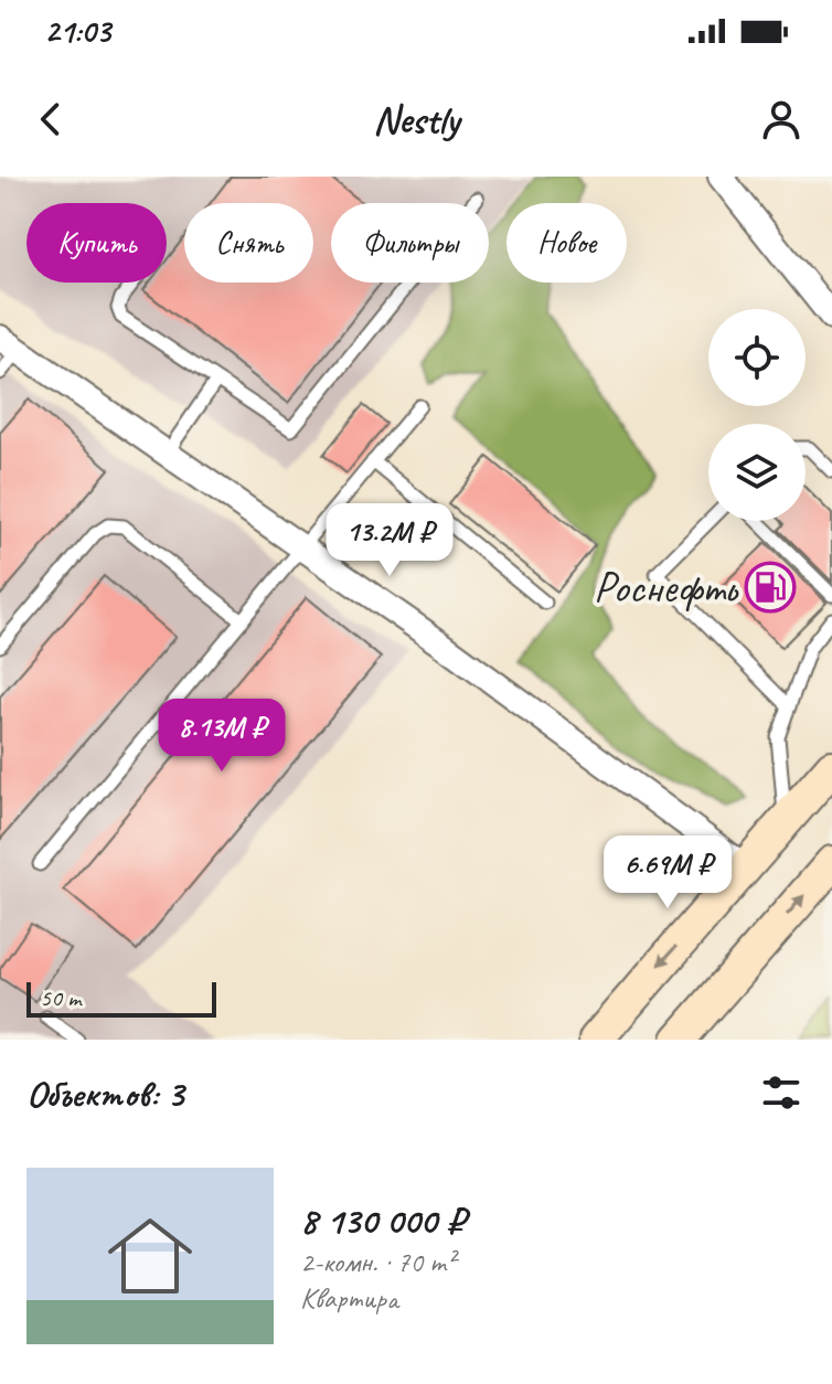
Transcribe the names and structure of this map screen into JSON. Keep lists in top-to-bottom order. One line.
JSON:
{"places":{"fuel station":["Роснефть"]},"scale_bar":"50 m","page":{"status":"21:03","header":"Nestly","chip":["Купить","Снять","Фильтры","Новое"],"price":["13.2M ₽","8.13M ₽","6.69M ₽"],"scale":"50 m","heading":"Объектов: 3","list":[{"name":"8 130 000 ₽","note":"2-комн. · 70 m² · Квартира"}]}}
